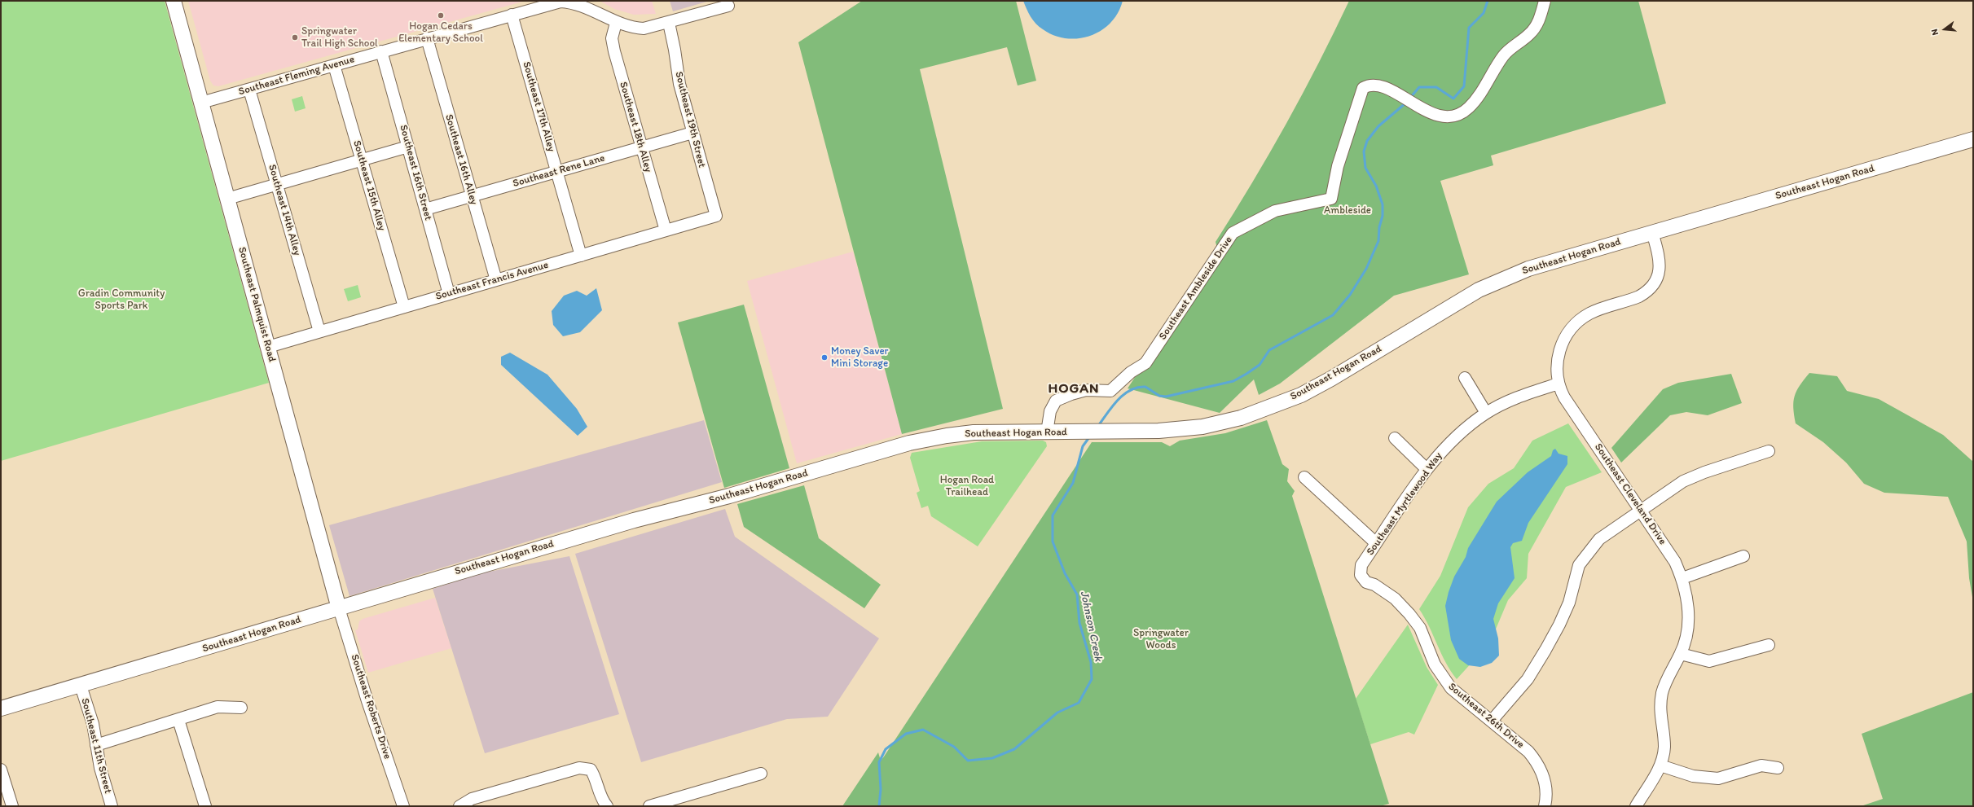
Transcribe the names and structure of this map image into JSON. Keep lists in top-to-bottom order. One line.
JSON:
{"streets":{"main road":["Southeast Hogan Road","Southeast Palmquist Road"],"street":["Southeast Fleming Avenue","Southeast 17th Alley","Southeast 19th Street","Southeast 18th Alley","Southeast 16th Alley","Southeast Rene Lane","Southeast 16th Street","Southeast 15th Alley","Southeast 14th Alley","Southeast Francis Avenue","Southeast Ambleside Drive","Southeast Cleveland Drive","Southeast Myrtlewood Way","Southeast Roberts Drive","Southeast 26th Drive","Southeast 11th Street"]},"crossings":[["Southeast Fleming Avenue","Southeast 17th Alley"],["Southeast Fleming Avenue","Southeast 19th Street"],["Southeast Fleming Avenue","Southeast 18th Alley"],["Southeast Fleming Avenue","Southeast 16th Alley"],["Southeast Fleming Avenue","Southeast 16th Street"],["Southeast Fleming Avenue","Southeast 15th Alley"],["Southeast Fleming Avenue","Southeast 14th Alley"],["Southeast Fleming Avenue","Southeast Palmquist Road"],["Southeast 17th Alley","Southeast Rene Lane"],["Southeast 17th Alley","Southeast Francis Avenue"],["Southeast 19th Street","Southeast Rene Lane"],["Southeast 19th Street","Southeast Francis Avenue"],["Southeast 18th Alley","Southeast Rene Lane"],["Southeast 18th Alley","Southeast Francis Avenue"],["Southeast 16th Alley","Southeast Rene Lane"],["Southeast 16th Alley","Southeast Francis Avenue"],["Southeast Rene Lane","Southeast 16th Street"],["Southeast 16th Street","Southeast Francis Avenue"],["Southeast Hogan Road","Southeast Ambleside Drive"],["Southeast Hogan Road","Southeast Palmquist Road"],["Southeast Hogan Road","Southeast Cleveland Drive"],["Southeast Hogan Road","Southeast Roberts Drive"],["Southeast Hogan Road","Southeast 11th Street"],["Southeast 15th Alley","Southeast Francis Avenue"],["Southeast 14th Alley","Southeast Francis Avenue"],["Southeast Francis Avenue","Southeast Palmquist Road"],["Southeast Palmquist Road","Southeast Roberts Drive"],["Southeast Cleveland Drive","Southeast Myrtlewood Way"],["Southeast Myrtlewood Way","Southeast 26th Drive"]],"districts":["HOGAN"],"water":["Johnson Creek"],"parks":["Ambleside","Gradin Community Sports Park","Hogan Road Trailhead","Springwater Woods"],"places":["Hogan Cedars Elementary School","Springwater Trail High School","Money Saver Mini Storage"],"north":"left"}
